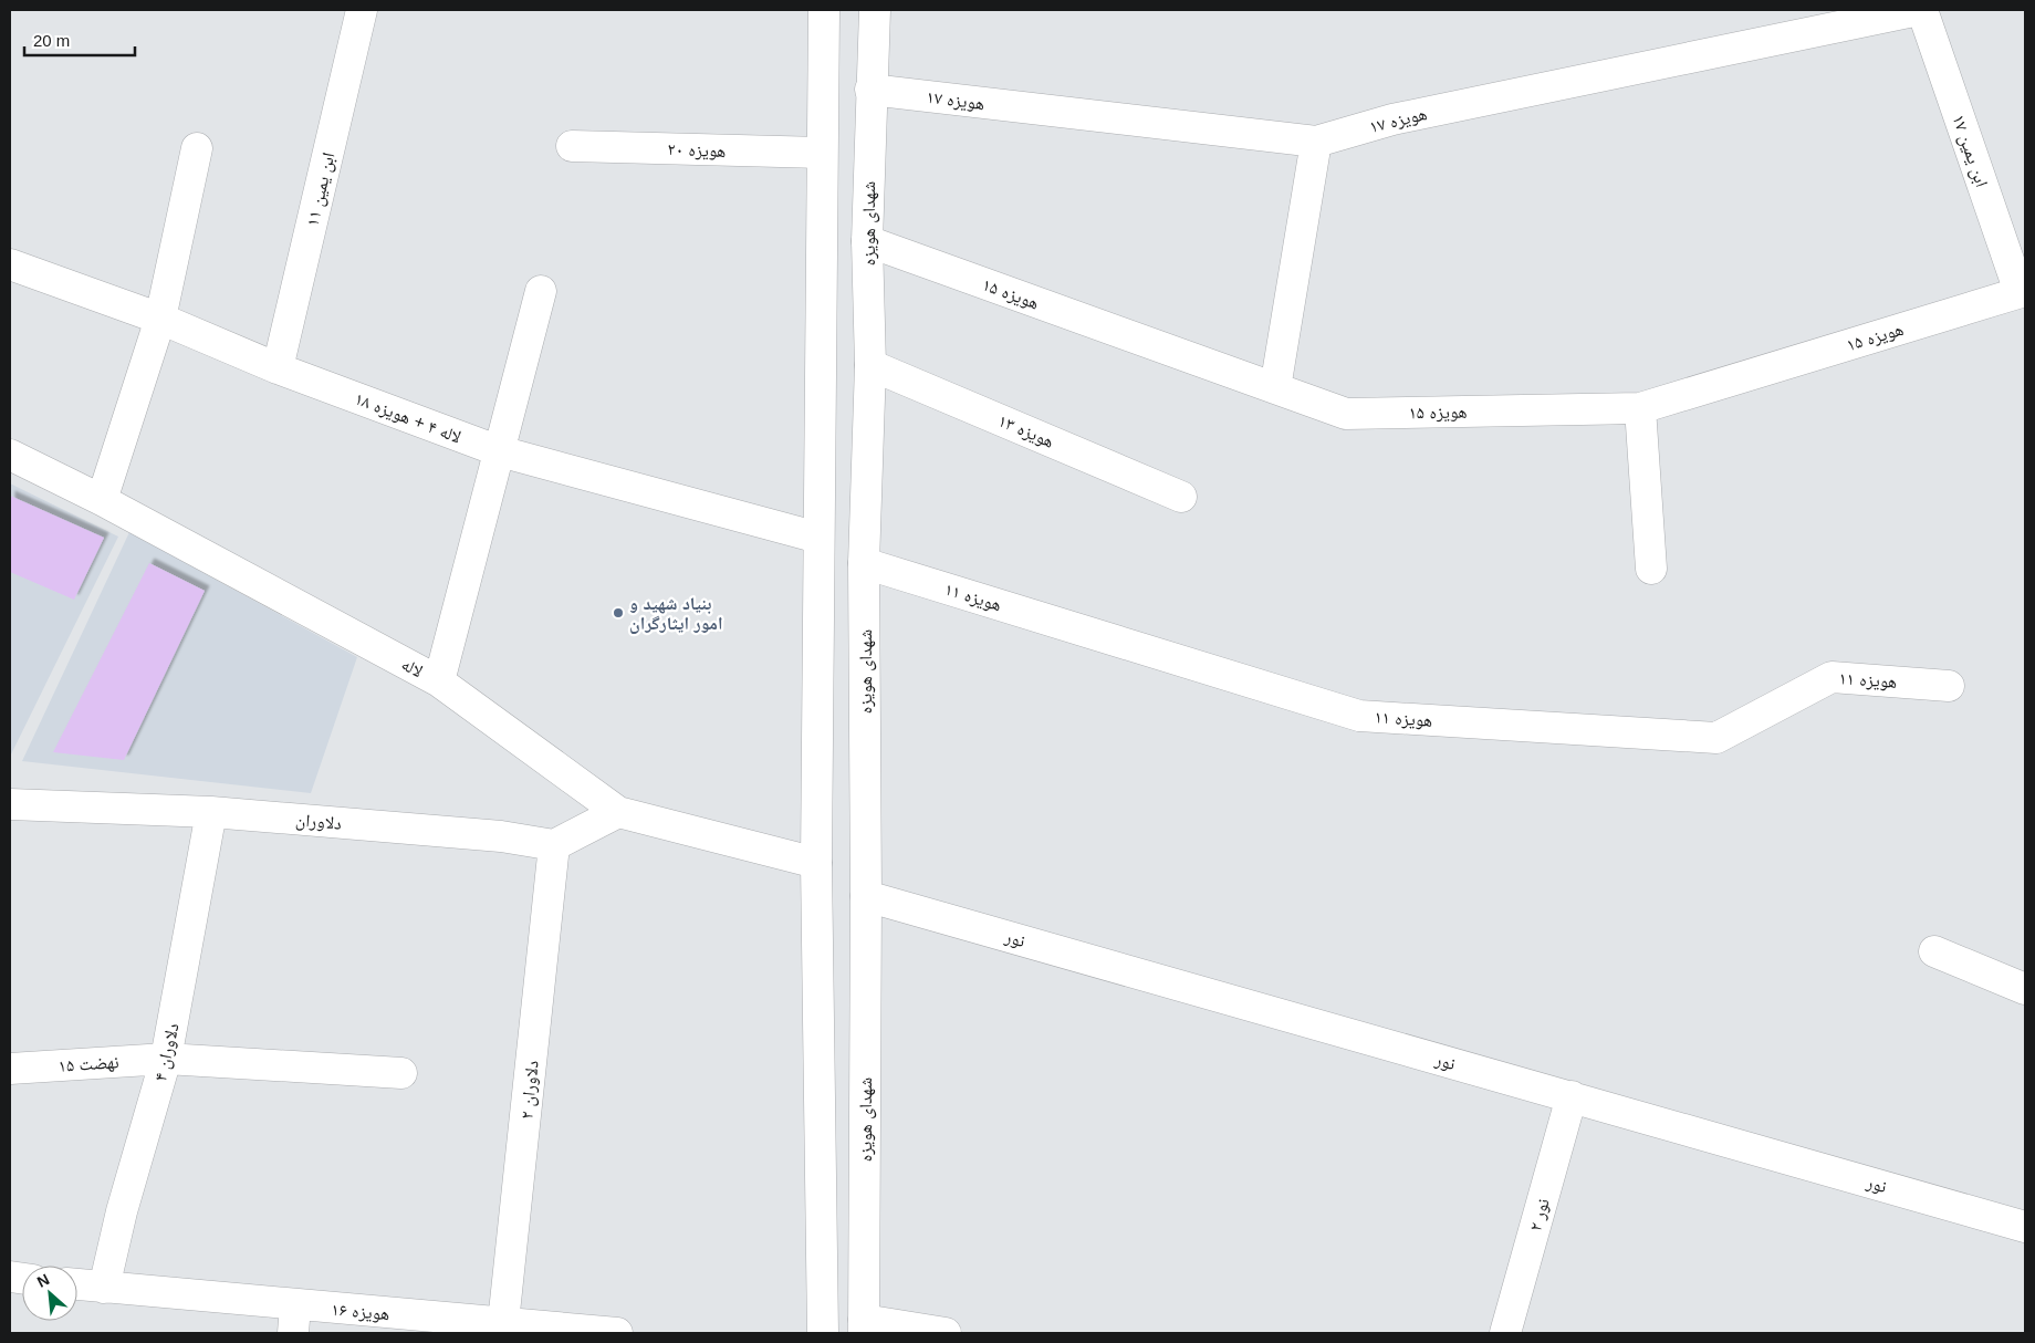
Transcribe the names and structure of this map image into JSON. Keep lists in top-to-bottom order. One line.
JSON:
{"streets":{"street":["هویزه ۱۷","هویزه ۲۰","ابن یمین ۱۷","ابن یمین ۱۱","شهدای هویزه","هویزه ۱۵","لاله ۴ + هویزه ۱۸","هویزه ۱۳","هویزه ۱۱","لاله","دلاوران","نور","دلاوران ۴","نهضت ۱۵","دلاوران ۲","نور ۲","هویزه ۱۶"]},"crossings":[["هویزه ۱۷","ابن یمین ۱۷"],["هویزه ۱۷","شهدای هویزه"],["ابن یمین ۱۷","هویزه ۱۵"],["ابن یمین ۱۱","لاله ۴ + هویزه ۱۸"],["شهدای هویزه","هویزه ۱۵"],["شهدای هویزه","هویزه ۱۳"],["شهدای هویزه","هویزه ۱۱"],["شهدای هویزه","نور"],["دلاوران","دلاوران ۴"],["دلاوران","دلاوران ۲"],["نور","نور ۲"],["دلاوران ۴","نهضت ۱۵"],["دلاوران ۴","هویزه ۱۶"],["دلاوران ۲","هویزه ۱۶"]],"places":["بنیاد شهید و امور ایثارگران"],"scale_bar":"20 m","north":"top left"}
